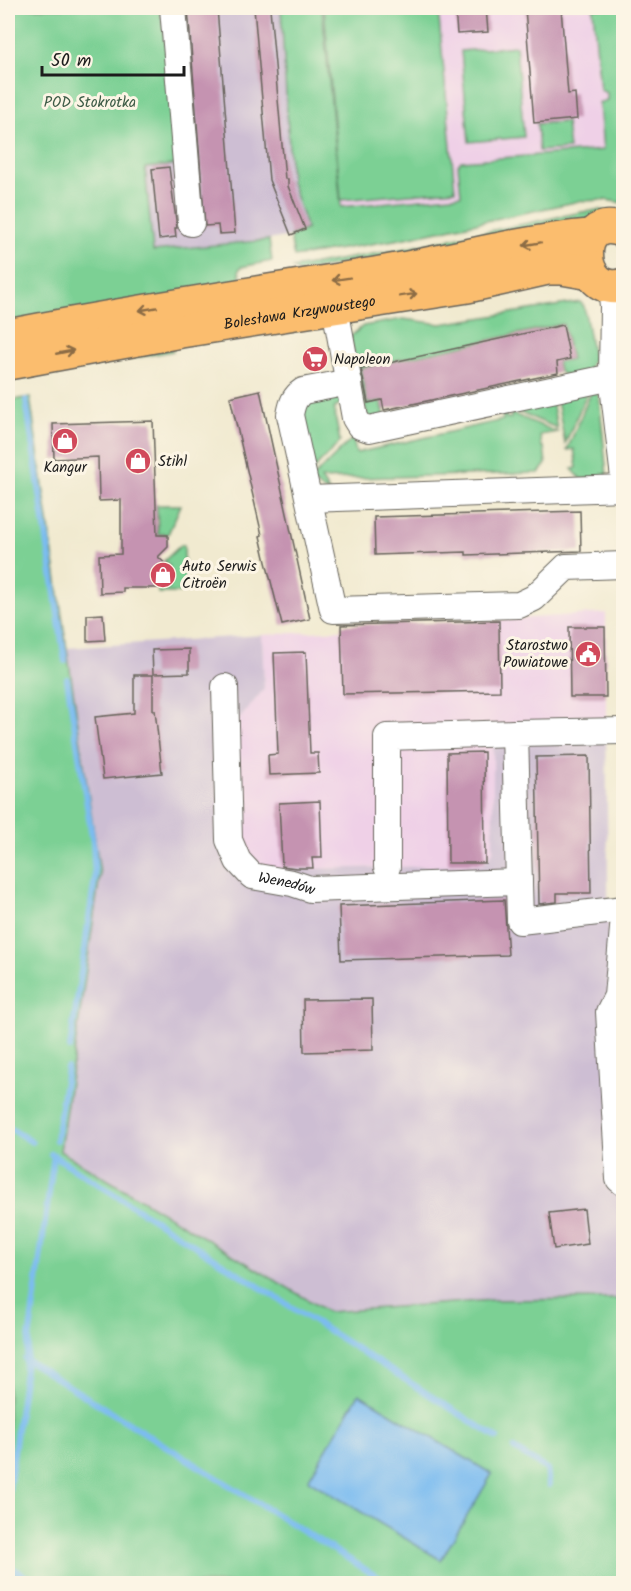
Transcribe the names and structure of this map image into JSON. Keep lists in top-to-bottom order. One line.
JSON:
{"streets":{"main road":["Bolesława Krzywoustego"],"street":["Wenedów"]},"parks":["POD Stokrotka"],"places":{"supermarket":["Napoleon"],"shop":["Kangur","Stihl","Auto Serwis Citroën"],"public building":["Starostwo Powiatowe"]},"scale_bar":"50 m"}
